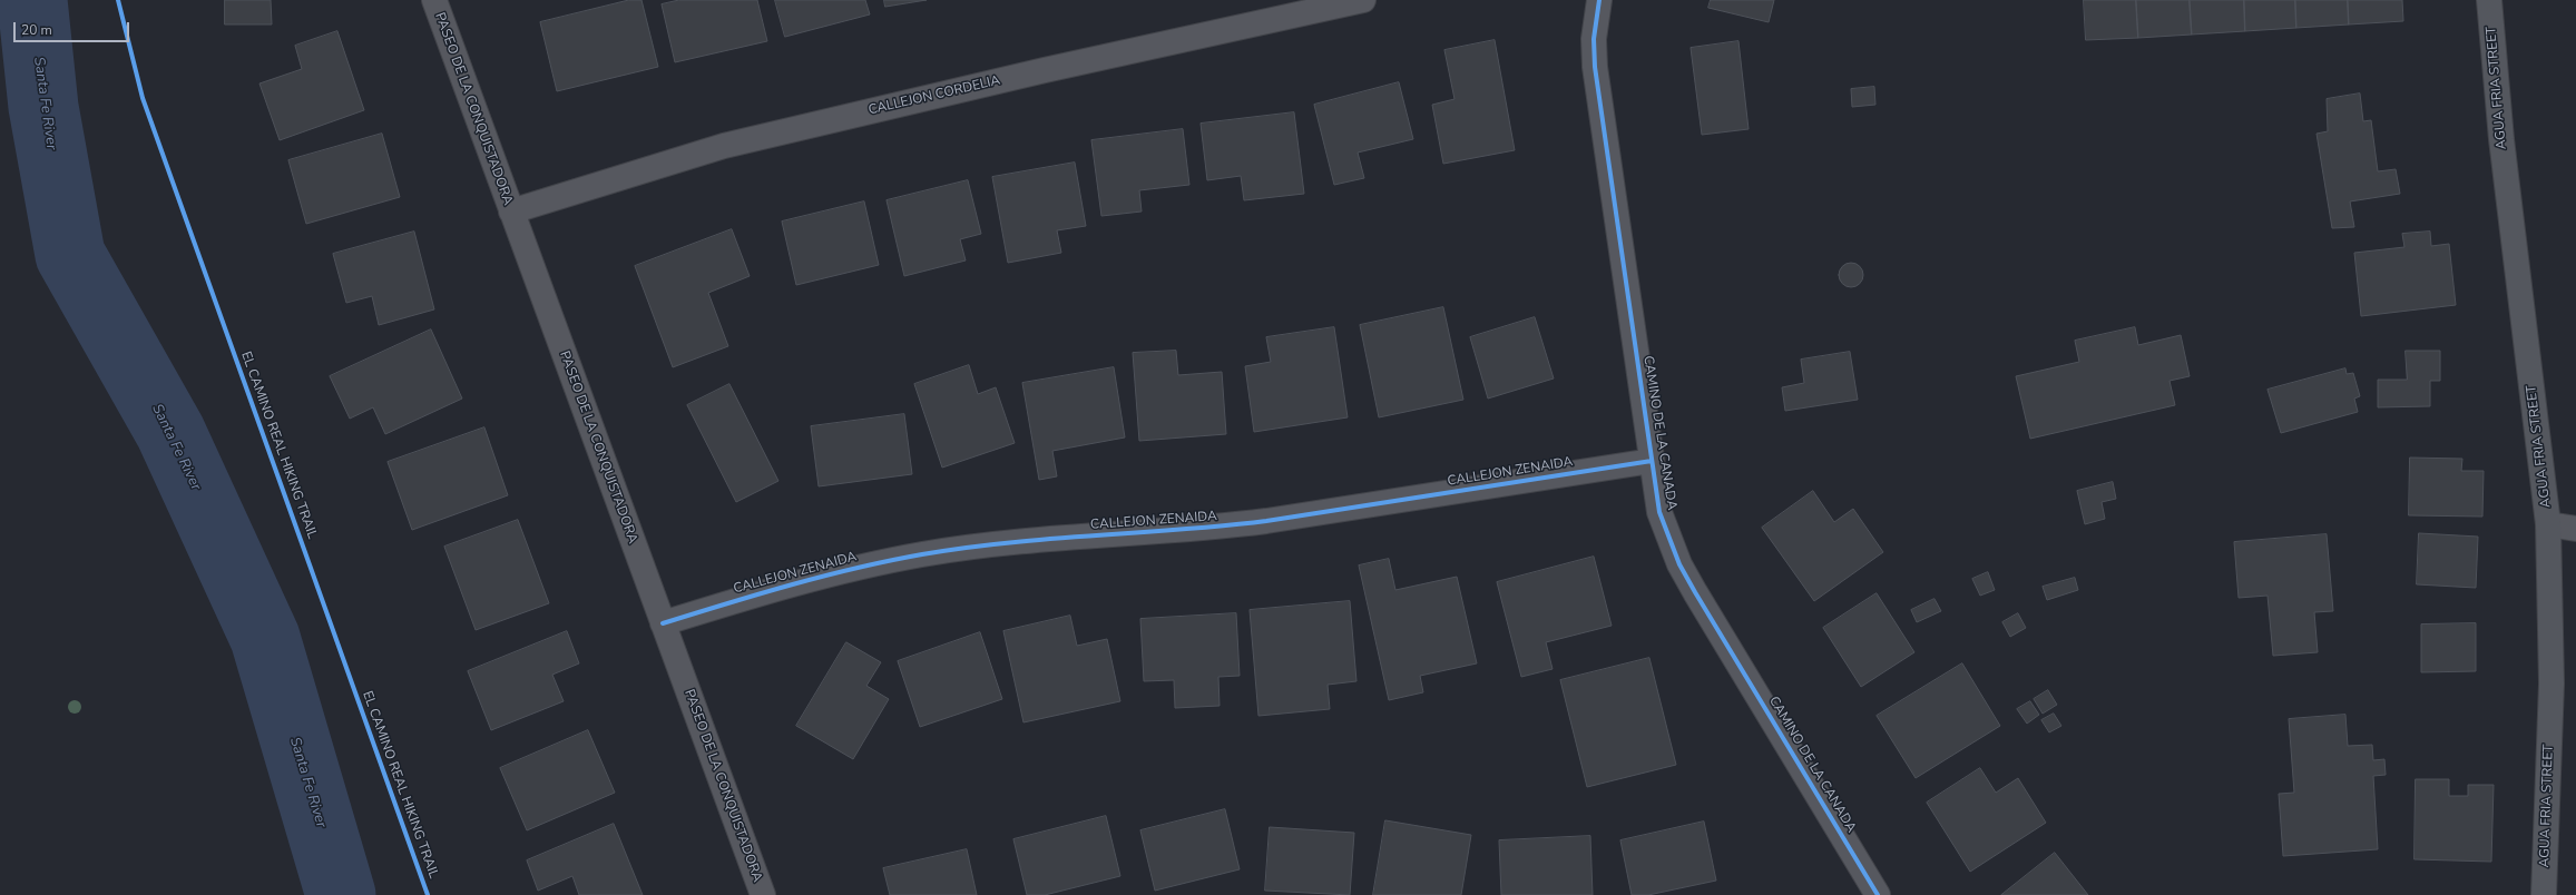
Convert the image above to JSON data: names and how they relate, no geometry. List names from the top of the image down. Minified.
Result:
{"streets":{"street":["AGUA FRIA STREET","CALLEJON CORDELIA","PASEO DE LA CONQUISTADORA","CAMINO DE LA CANADA","CALLEJON ZENAIDA"],"cycle path":["EL CAMINO REAL HIKING TRAIL"]},"crossings":[["CALLEJON CORDELIA","PASEO DE LA CONQUISTADORA"],["PASEO DE LA CONQUISTADORA","CALLEJON ZENAIDA"],["CAMINO DE LA CANADA","CALLEJON ZENAIDA"]],"water":["Santa Fe River"],"scale_bar":"20 m"}
